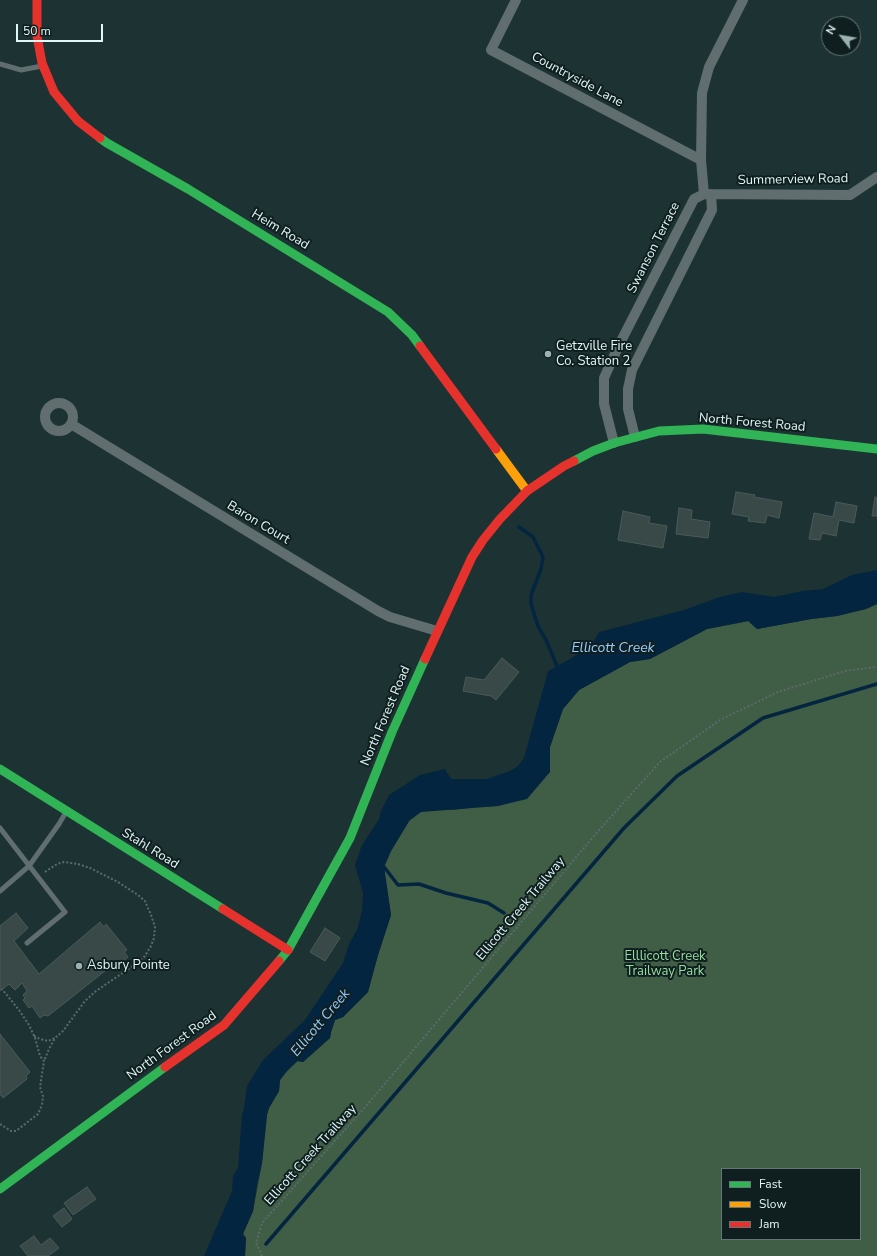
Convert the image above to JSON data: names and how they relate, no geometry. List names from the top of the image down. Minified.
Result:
{"streets":{"street":["Countryside Lane","Summerview Road","Heim Road","Swanson Terrace","North Forest Road","Baron Court","Stahl Road"],"path":["Ellicott Creek Trailway"]},"crossings":[["Summerview Road","Swanson Terrace"],["Heim Road","North Forest Road"],["Swanson Terrace","North Forest Road"],["North Forest Road","Baron Court"],["North Forest Road","Stahl Road"]],"water":["Ellicott Creek"],"parks":["Elllicott Creek Trailway Park"],"places":["Getzville Fire Co. Station 2","Asbury Pointe"],"legend":["Fast","Slow","Jam"],"scale_bar":"50 m","north":"top left"}
